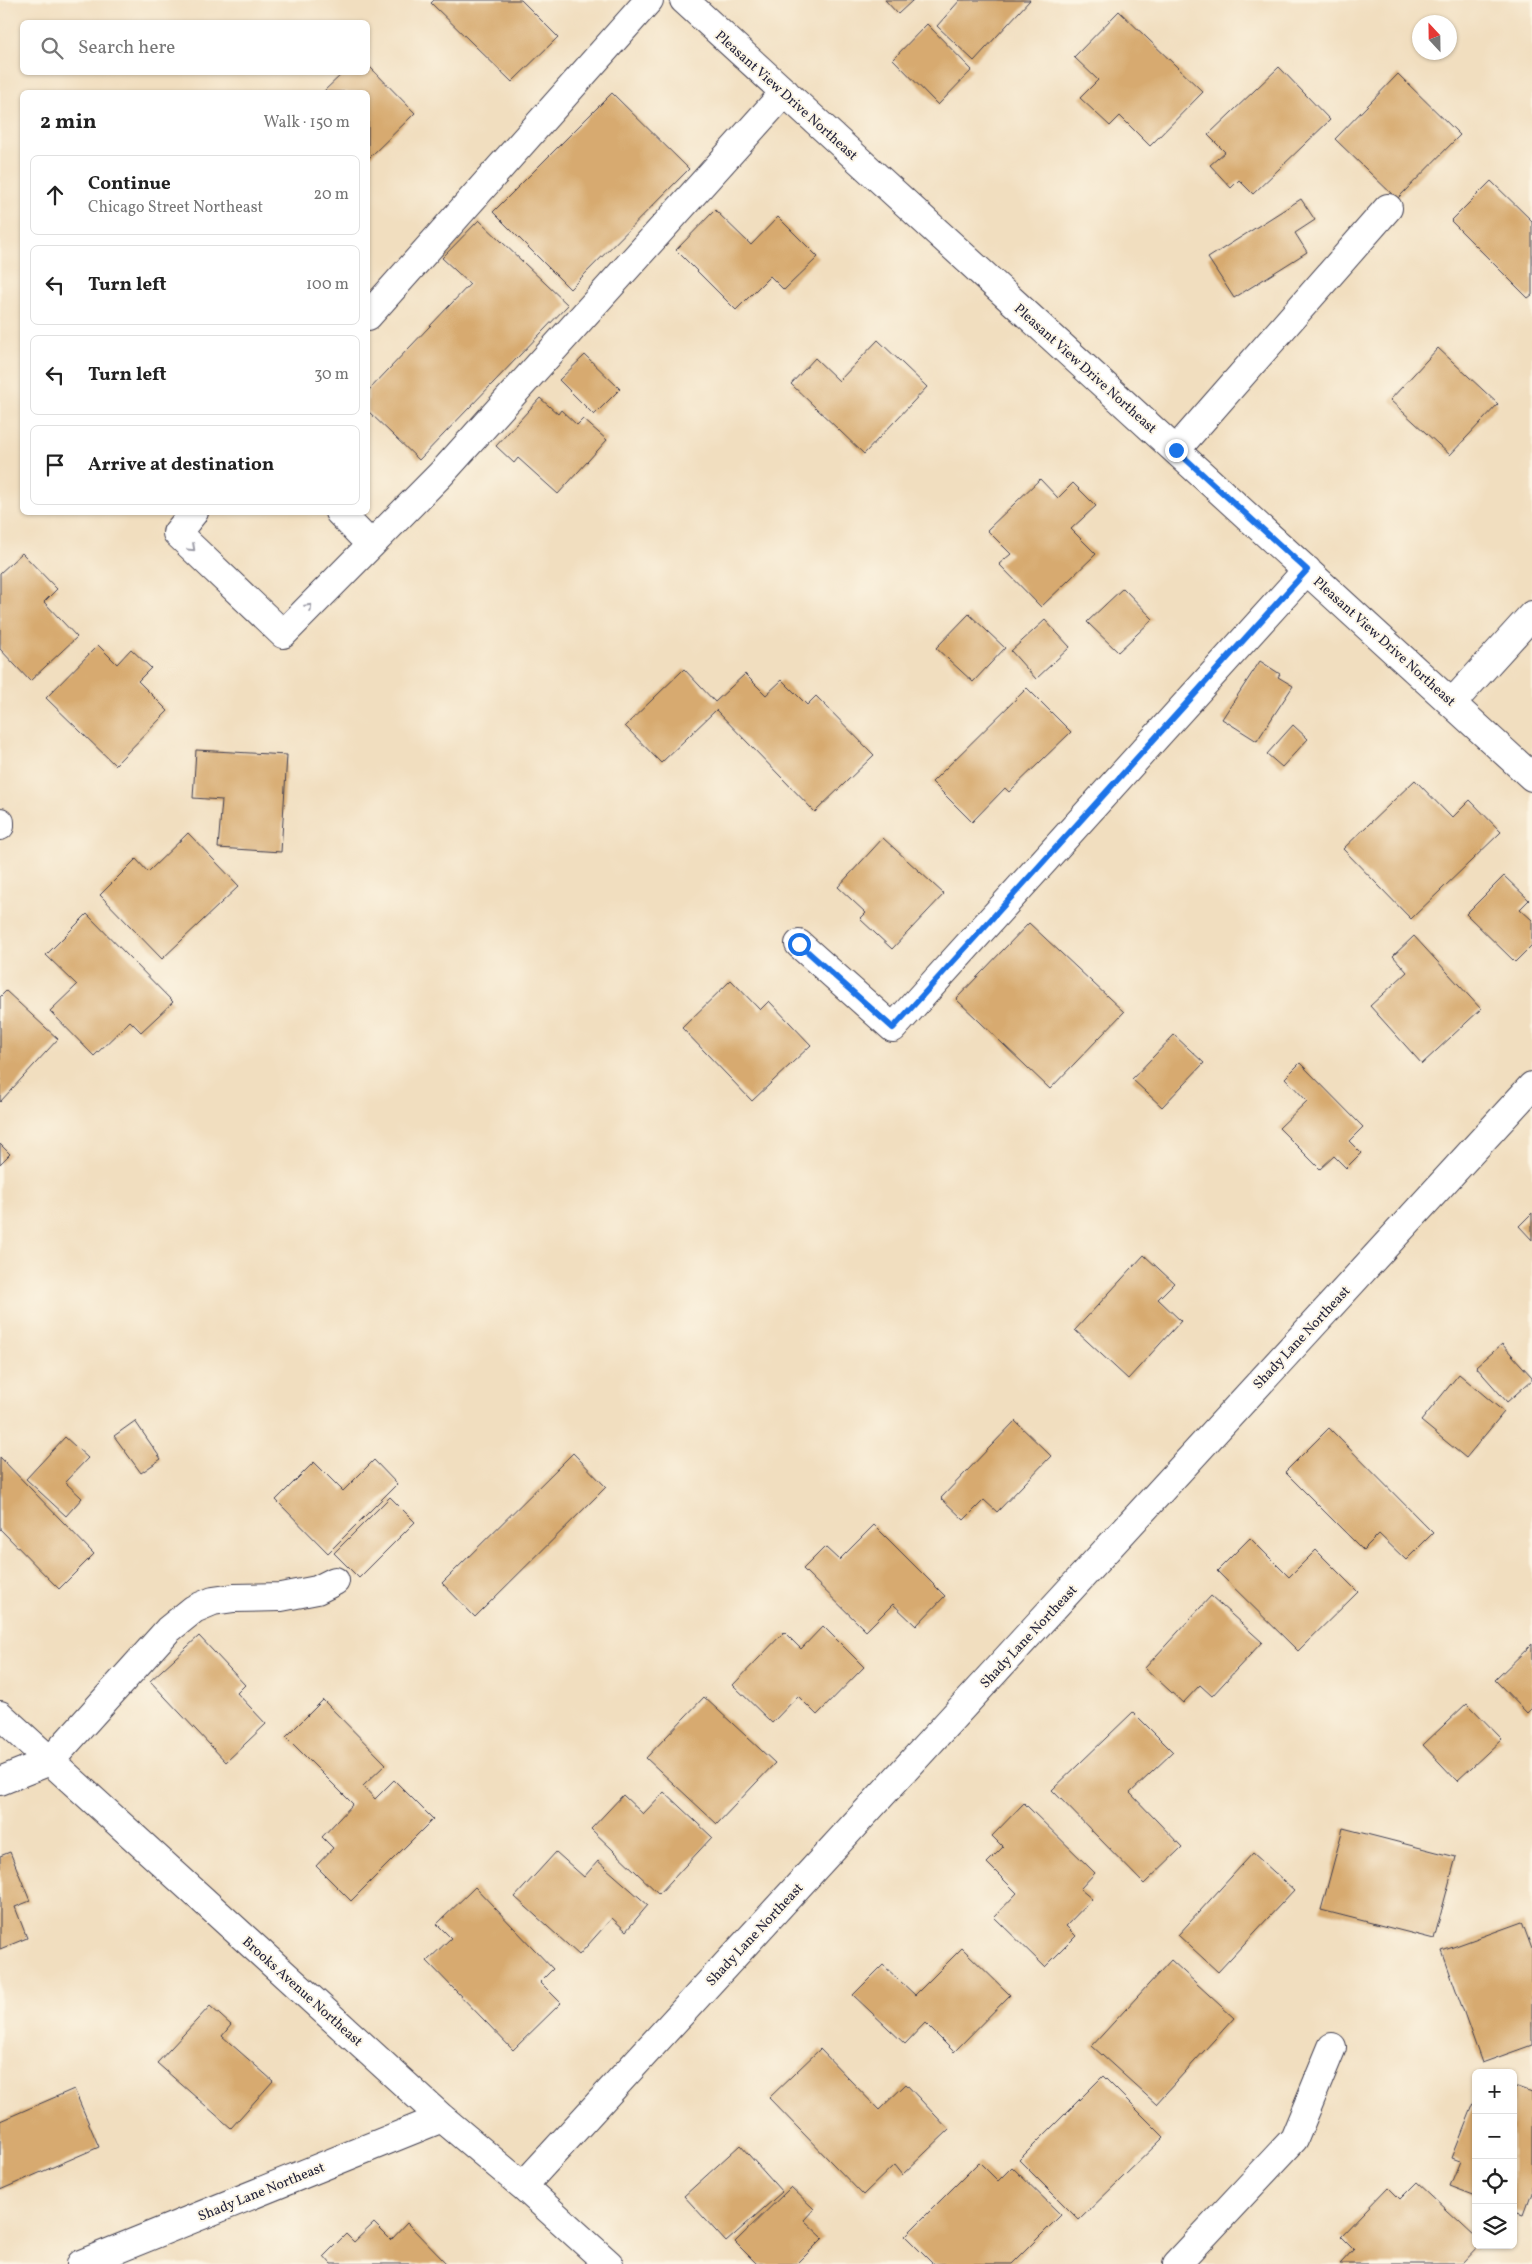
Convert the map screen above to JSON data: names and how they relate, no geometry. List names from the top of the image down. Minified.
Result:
{"streets":{"street":["Pleasant View Drive Northeast","Shady Lane Northeast","Brooks Avenue Northeast"]},"crossings":[["Shady Lane Northeast","Brooks Avenue Northeast"]],"north":"top","page":{"search":"Search here","heading":["2 min","Walk · 150 m"],"list":[["Continue","Chicago Street Northeast","20 m"],["Turn left","100 m"],["Turn left","30 m"],"Arrive at destination"],"map_buttons":["+","−"]}}
